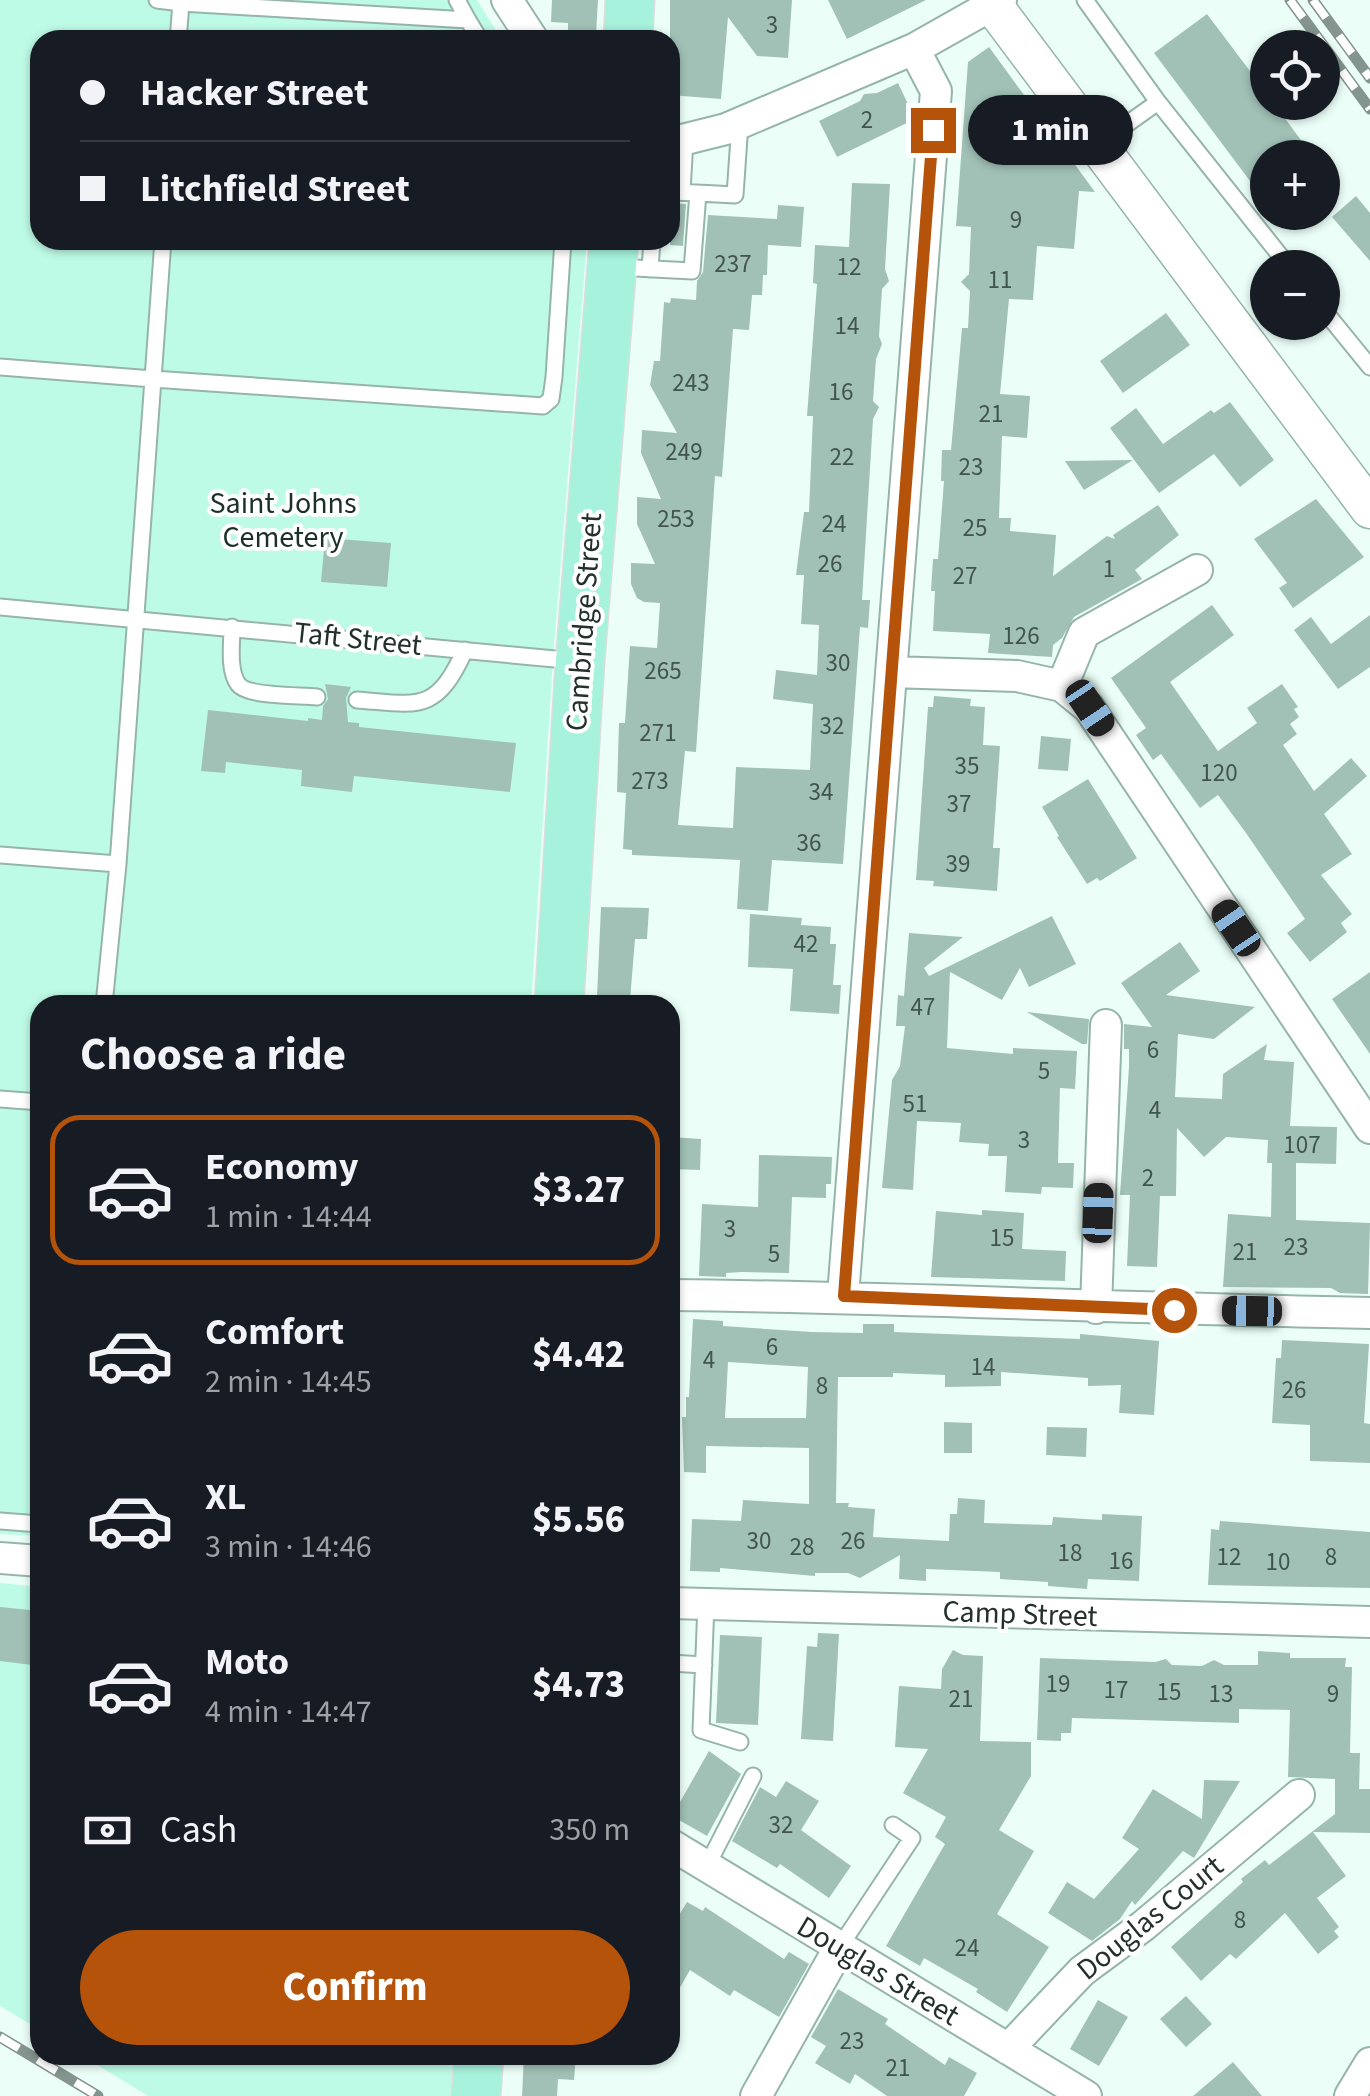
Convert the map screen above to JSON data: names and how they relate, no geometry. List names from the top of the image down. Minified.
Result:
{"streets":{"main road":["Cambridge Street"],"street":["Camp Street","Douglas Court","Douglas Street"],"lane":["Taft Street"]},"crossings":[["Cambridge Street","Taft Street"],["Douglas Court","Douglas Street"]],"parks":["Saint Johns Cemetery"],"house_numbers":["3","2","9","237","12","11","14","243","16","21","249","22","23","253","24","25","26","1","27","126","30","265","32","271","35","120","273","34","37","36","39","42","47","6","5","51","4","3","107","2","3","15","23","21","5","6","4","14","8","26","30","26","28","18","12","8","16","10","19","17","15","13","9","21","32","8","24","23","21"],"page":{"map_buttons":["+","−"],"banner":["Hacker Street","Litchfield Street"],"bubble":"1 min","heading":"Choose a ride","list":[{"name":"Economy","note":"1 min · 14:44","value":"$3.27"},{"name":"Comfort","note":"2 min · 14:45","value":"$4.42"},{"name":"XL","note":"3 min · 14:46","value":"$5.56"},{"name":"Moto","note":"4 min · 14:47","value":"$4.73"}],"pay":["Cash","350 m"],"buttons":"Confirm"}}
